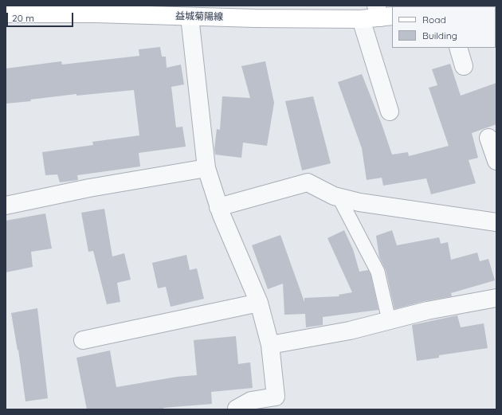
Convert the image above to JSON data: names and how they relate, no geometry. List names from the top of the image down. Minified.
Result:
{"streets":{"main road":["益城菊陽線"]},"legend":["Road","Building"],"scale_bar":"20 m"}
